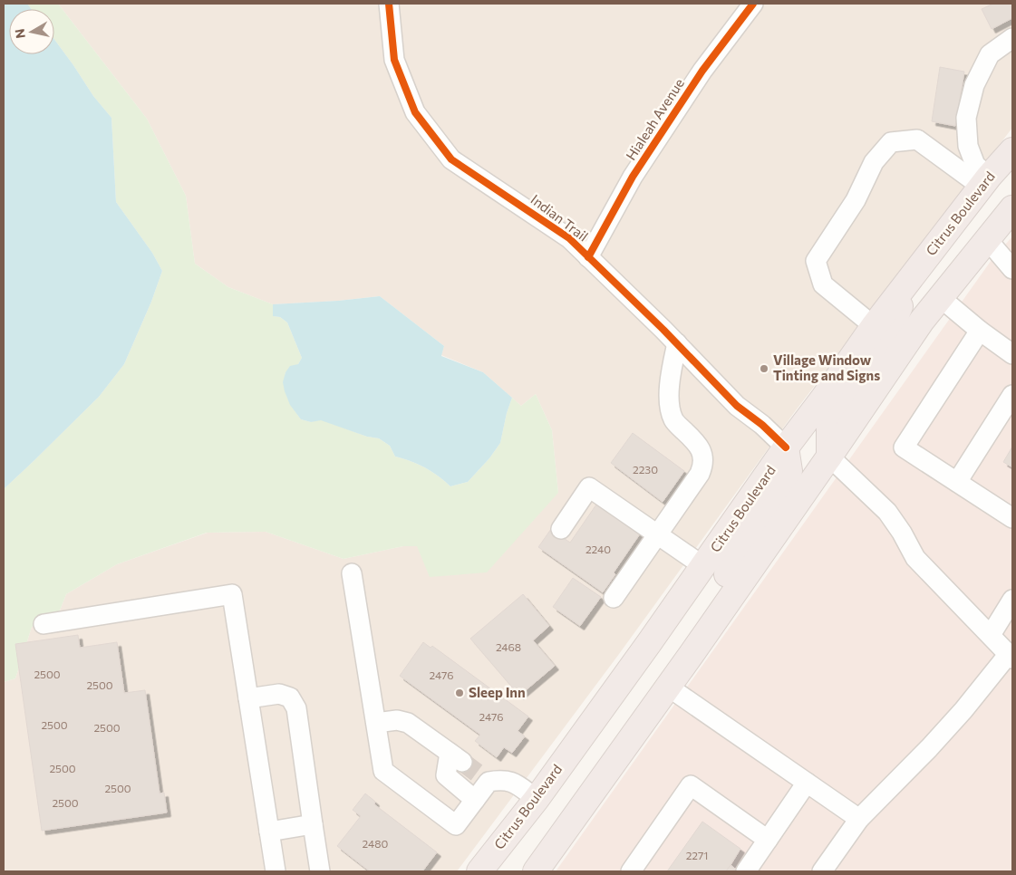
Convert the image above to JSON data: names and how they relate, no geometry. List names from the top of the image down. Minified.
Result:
{"streets":{"highway":["Citrus Boulevard"],"street":["Hialeah Avenue","Indian Trail"]},"crossings":[["Hialeah Avenue","Indian Trail"],["Citrus Boulevard","Indian Trail"]],"places":["Village Window Tinting and Signs","Sleep Inn"],"house_numbers":["2230","2240","2468","2500","2476","2500","2476","2500","2500","2500","2500","2500","2480","2271"],"north":"left"}
